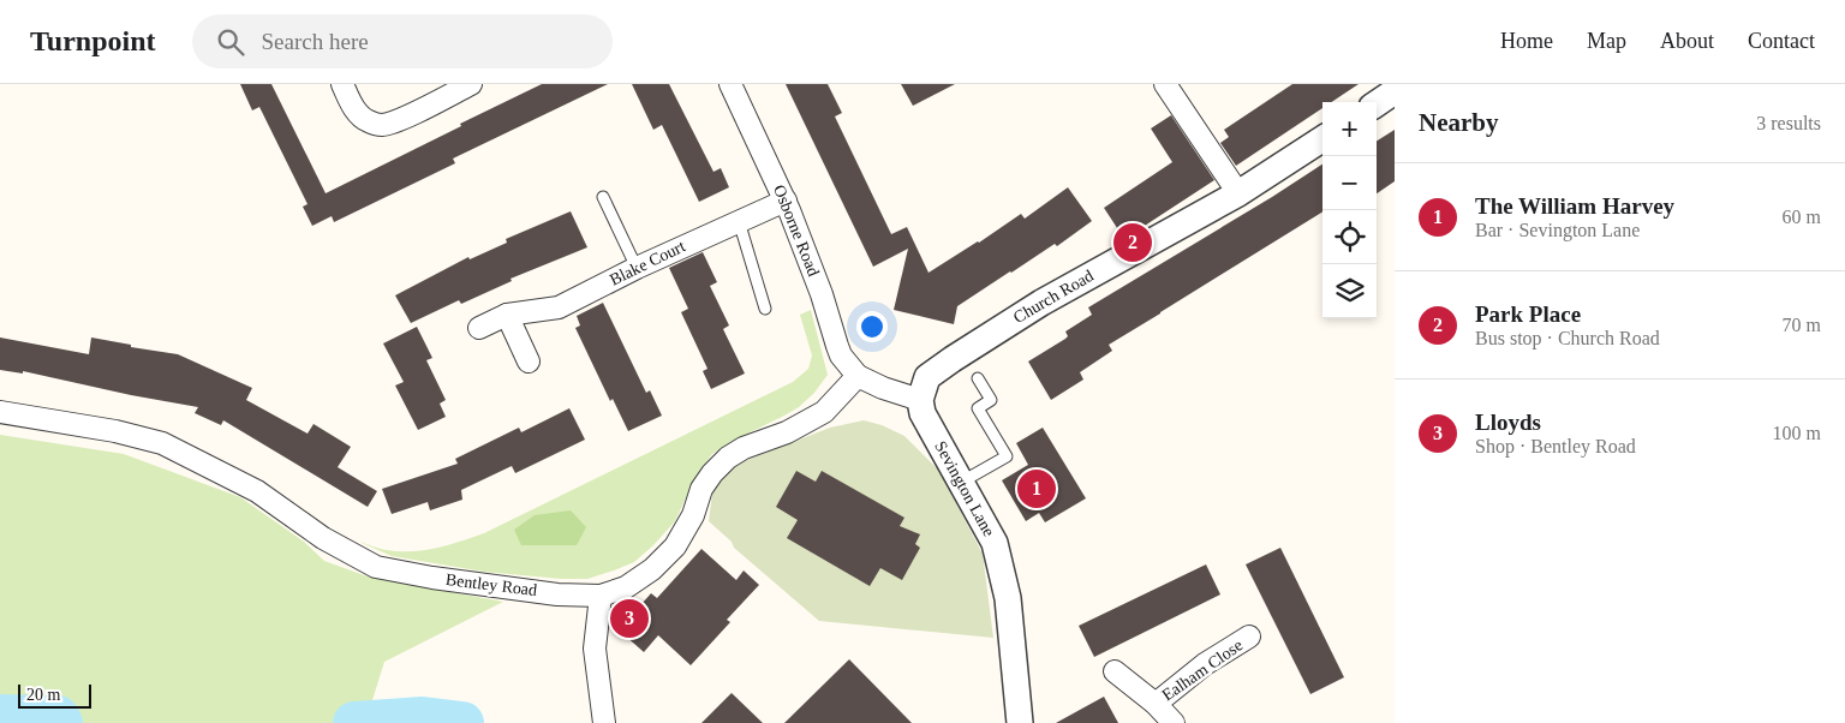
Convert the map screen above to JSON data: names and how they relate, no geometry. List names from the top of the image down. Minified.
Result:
{"streets":{"street":["Osborne Road","Blake Court","Church Road","Sevington Lane","Bentley Road","Ealham Close"]},"crossings":[["Osborne Road","Blake Court"],["Osborne Road","Bentley Road"],["Church Road","Sevington Lane"]],"scale_bar":"20 m","page":{"header":"Turnpoint","search":"Search here","nav":["Home","Map","About","Contact"],"heading":["Nearby","3 results"],"map_buttons":["+","−"],"list":[{"mark":"1","name":"The William Harvey","note":"Bar · Sevington Lane","value":"60 m"},{"mark":"2","name":"Park Place","note":"Bus stop · Church Road","value":"70 m"},{"mark":"3","name":"Lloyds","note":"Shop · Bentley Road","value":"100 m"}],"pins":["2","1","3"],"scale":"20 m"}}
